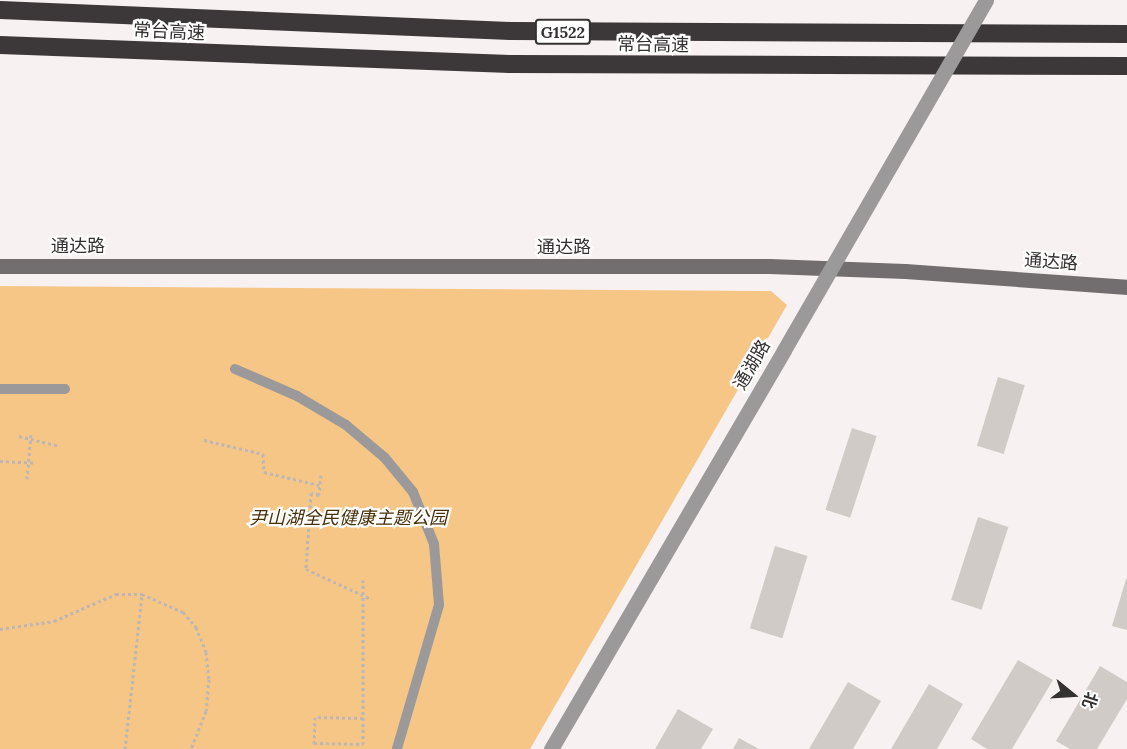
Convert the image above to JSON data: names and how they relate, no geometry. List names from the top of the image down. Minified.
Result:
{"streets":{"highway":["常台高速","G1522"],"main road":["通达路"],"street":["通湖路"]},"parks":["尹山湖全民健康主题公园"],"north":"right"}
